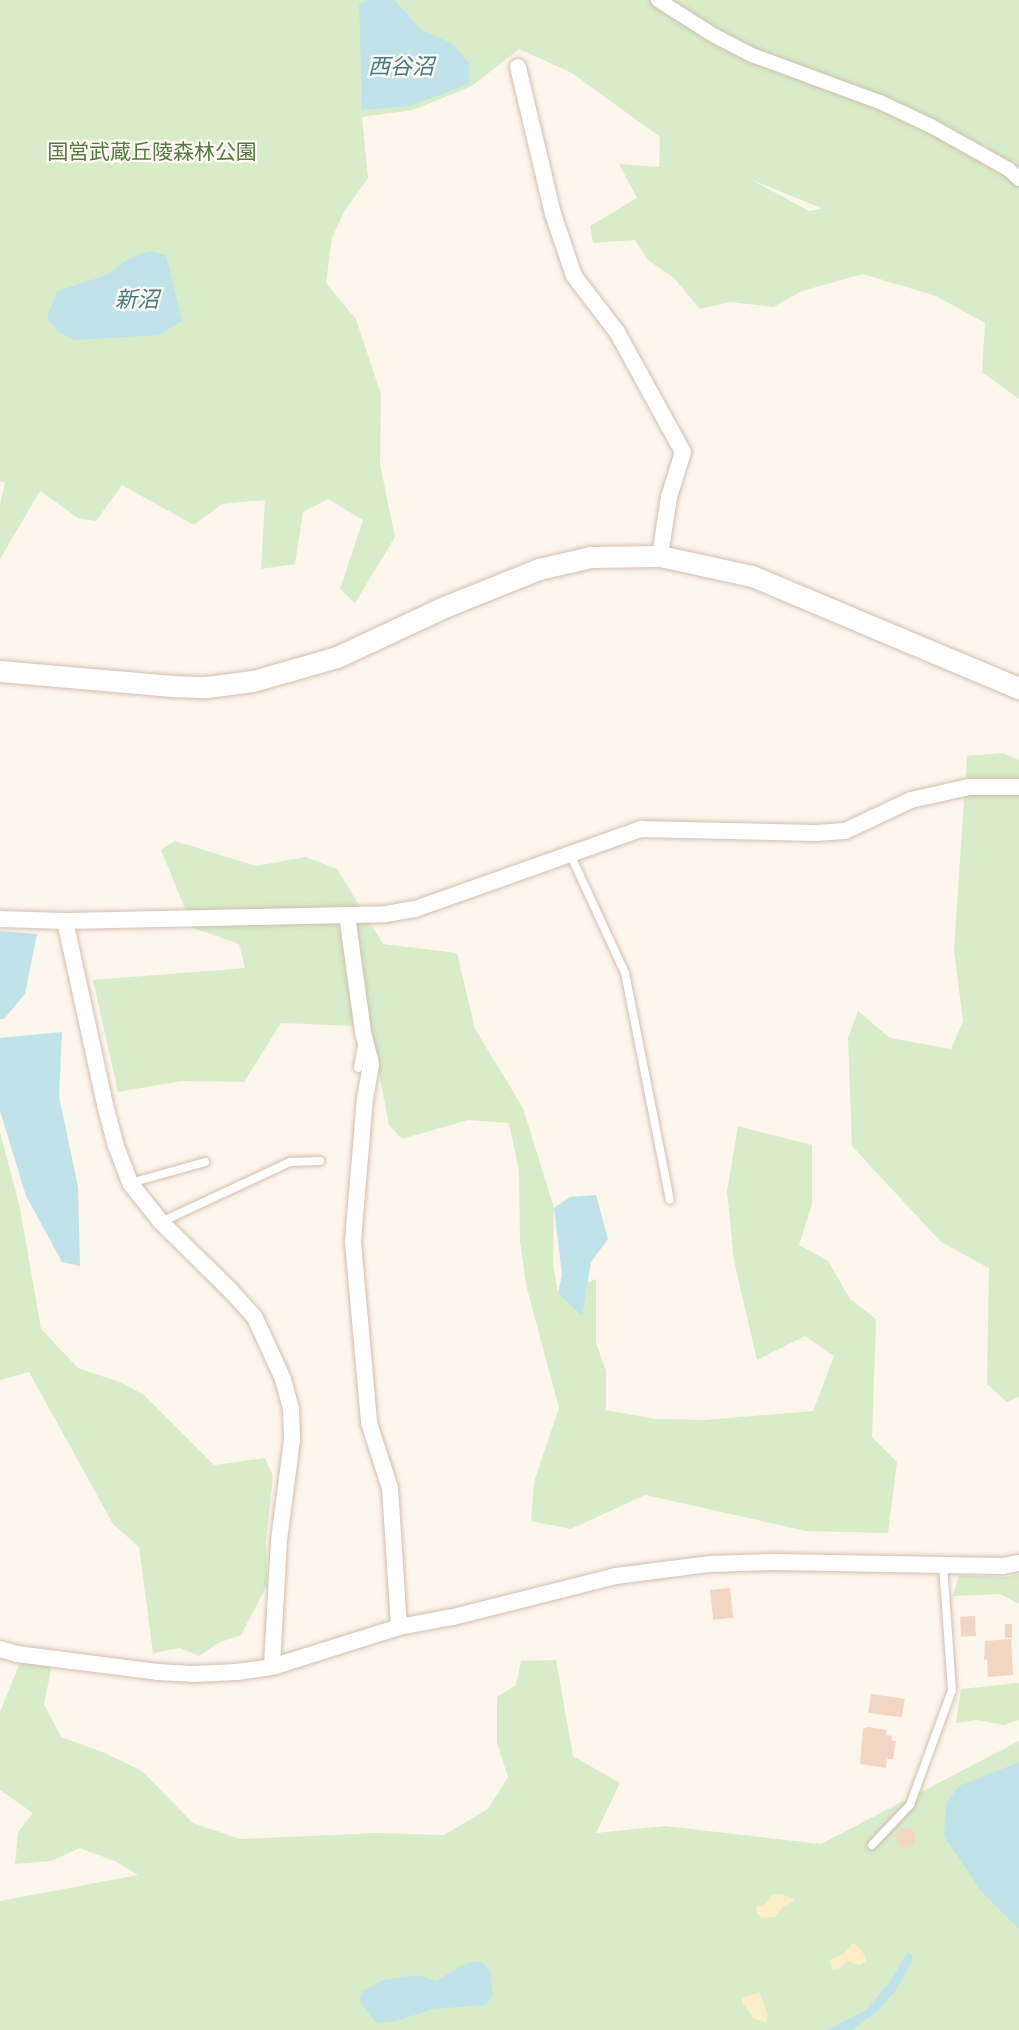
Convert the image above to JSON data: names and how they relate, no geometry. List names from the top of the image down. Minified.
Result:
{"water":["西谷沼","新沼"],"parks":["国営武蔵丘陵森林公園"]}
